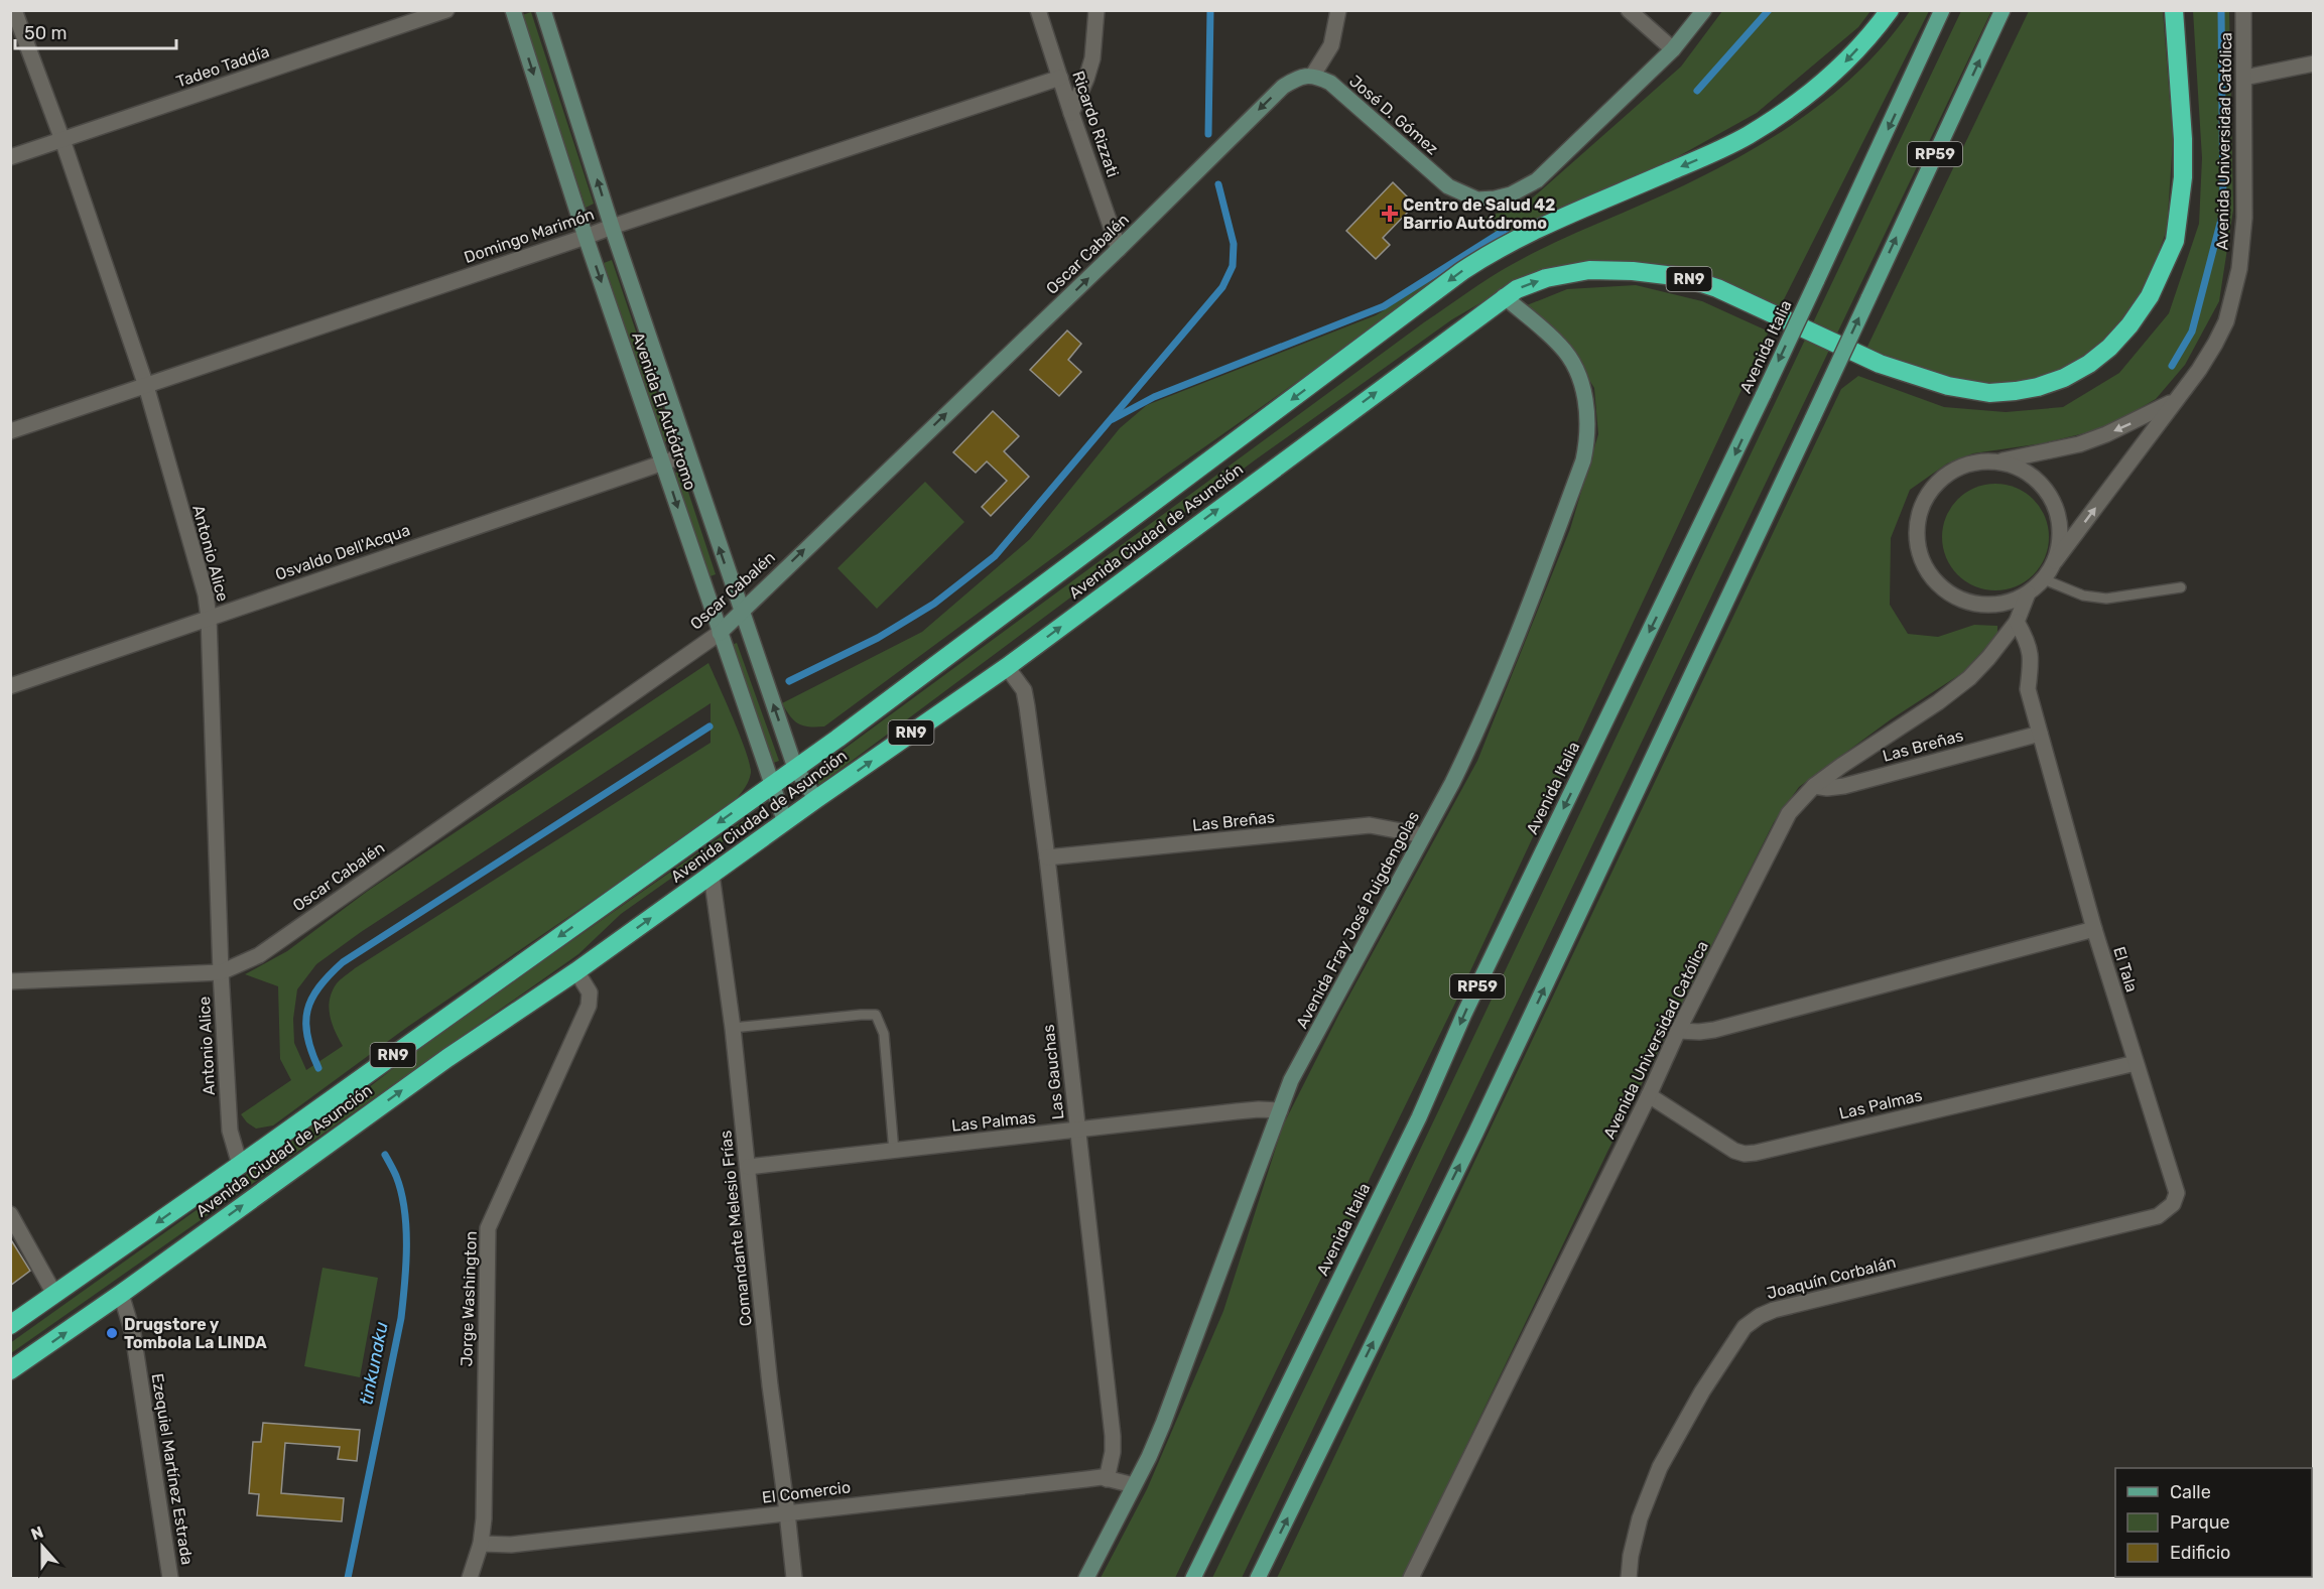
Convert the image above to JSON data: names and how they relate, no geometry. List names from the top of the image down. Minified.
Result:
{"streets":{"highway":["RN9","Avenida Ciudad de Asunción"],"main road":["RP59","Avenida Italia"],"street":["Tadeo Taddía","José D. Gómez","Ricardo Rizzati","Avenida Universidad Católica","Domingo Marimón","Oscar Cabalén","Avenida El Autódromo","Osvaldo Dell'Acqua","Antonio Alice","Las Breñas","Avenida Fray José Puigdengolas","El Tala","Las Gauchas","Las Palmas","Comandante Melesio Frías","Joaquín Corbalán","Jorge Washington","Ezequiel Martínez Estrada","El Comercio"]},"crossings":[["Tadeo Taddía","Antonio Alice"],["José D. Gómez","Oscar Cabalén"],["Ricardo Rizzati","Domingo Marimón"],["Ricardo Rizzati","Oscar Cabalén"],["Avenida Universidad Católica","Las Breñas"],["Avenida Universidad Católica","El Tala"],["Avenida Universidad Católica","Las Palmas"],["Domingo Marimón","Avenida El Autódromo"],["Domingo Marimón","Antonio Alice"],["Oscar Cabalén","Avenida El Autódromo"],["Oscar Cabalén","Antonio Alice"],["Avenida El Autódromo","Avenida Ciudad de Asunción"],["Avenida El Autódromo","Osvaldo Dell'Acqua"],["Avenida Ciudad de Asunción","Antonio Alice"],["Avenida Ciudad de Asunción","Avenida Fray José Puigdengolas"],["Avenida Ciudad de Asunción","Las Gauchas"],["Avenida Ciudad de Asunción","Comandante Melesio Frías"],["Avenida Ciudad de Asunción","Jorge Washington"],["Avenida Ciudad de Asunción","Ezequiel Martínez Estrada"],["Osvaldo Dell'Acqua","Antonio Alice"],["Las Breñas","Avenida Fray José Puigdengolas"],["Las Breñas","El Tala"],["Las Breñas","Las Gauchas"],["Avenida Fray José Puigdengolas","Las Palmas"],["Avenida Fray José Puigdengolas","El Comercio"],["El Tala","Las Palmas"],["El Tala","Joaquín Corbalán"],["Las Gauchas","Las Palmas"],["Las Gauchas","El Comercio"],["Las Palmas","Comandante Melesio Frías"],["Comandante Melesio Frías","El Comercio"],["Jorge Washington","El Comercio"]],"water":["tinkunaku"],"places":{"health":["Centro de Salud 42 Barrio Autódromo"],"other":["Drugstore y Tombola La LINDA"]},"legend":["Calle","Parque","Edificio"],"scale_bar":"50 m","north":"top"}
